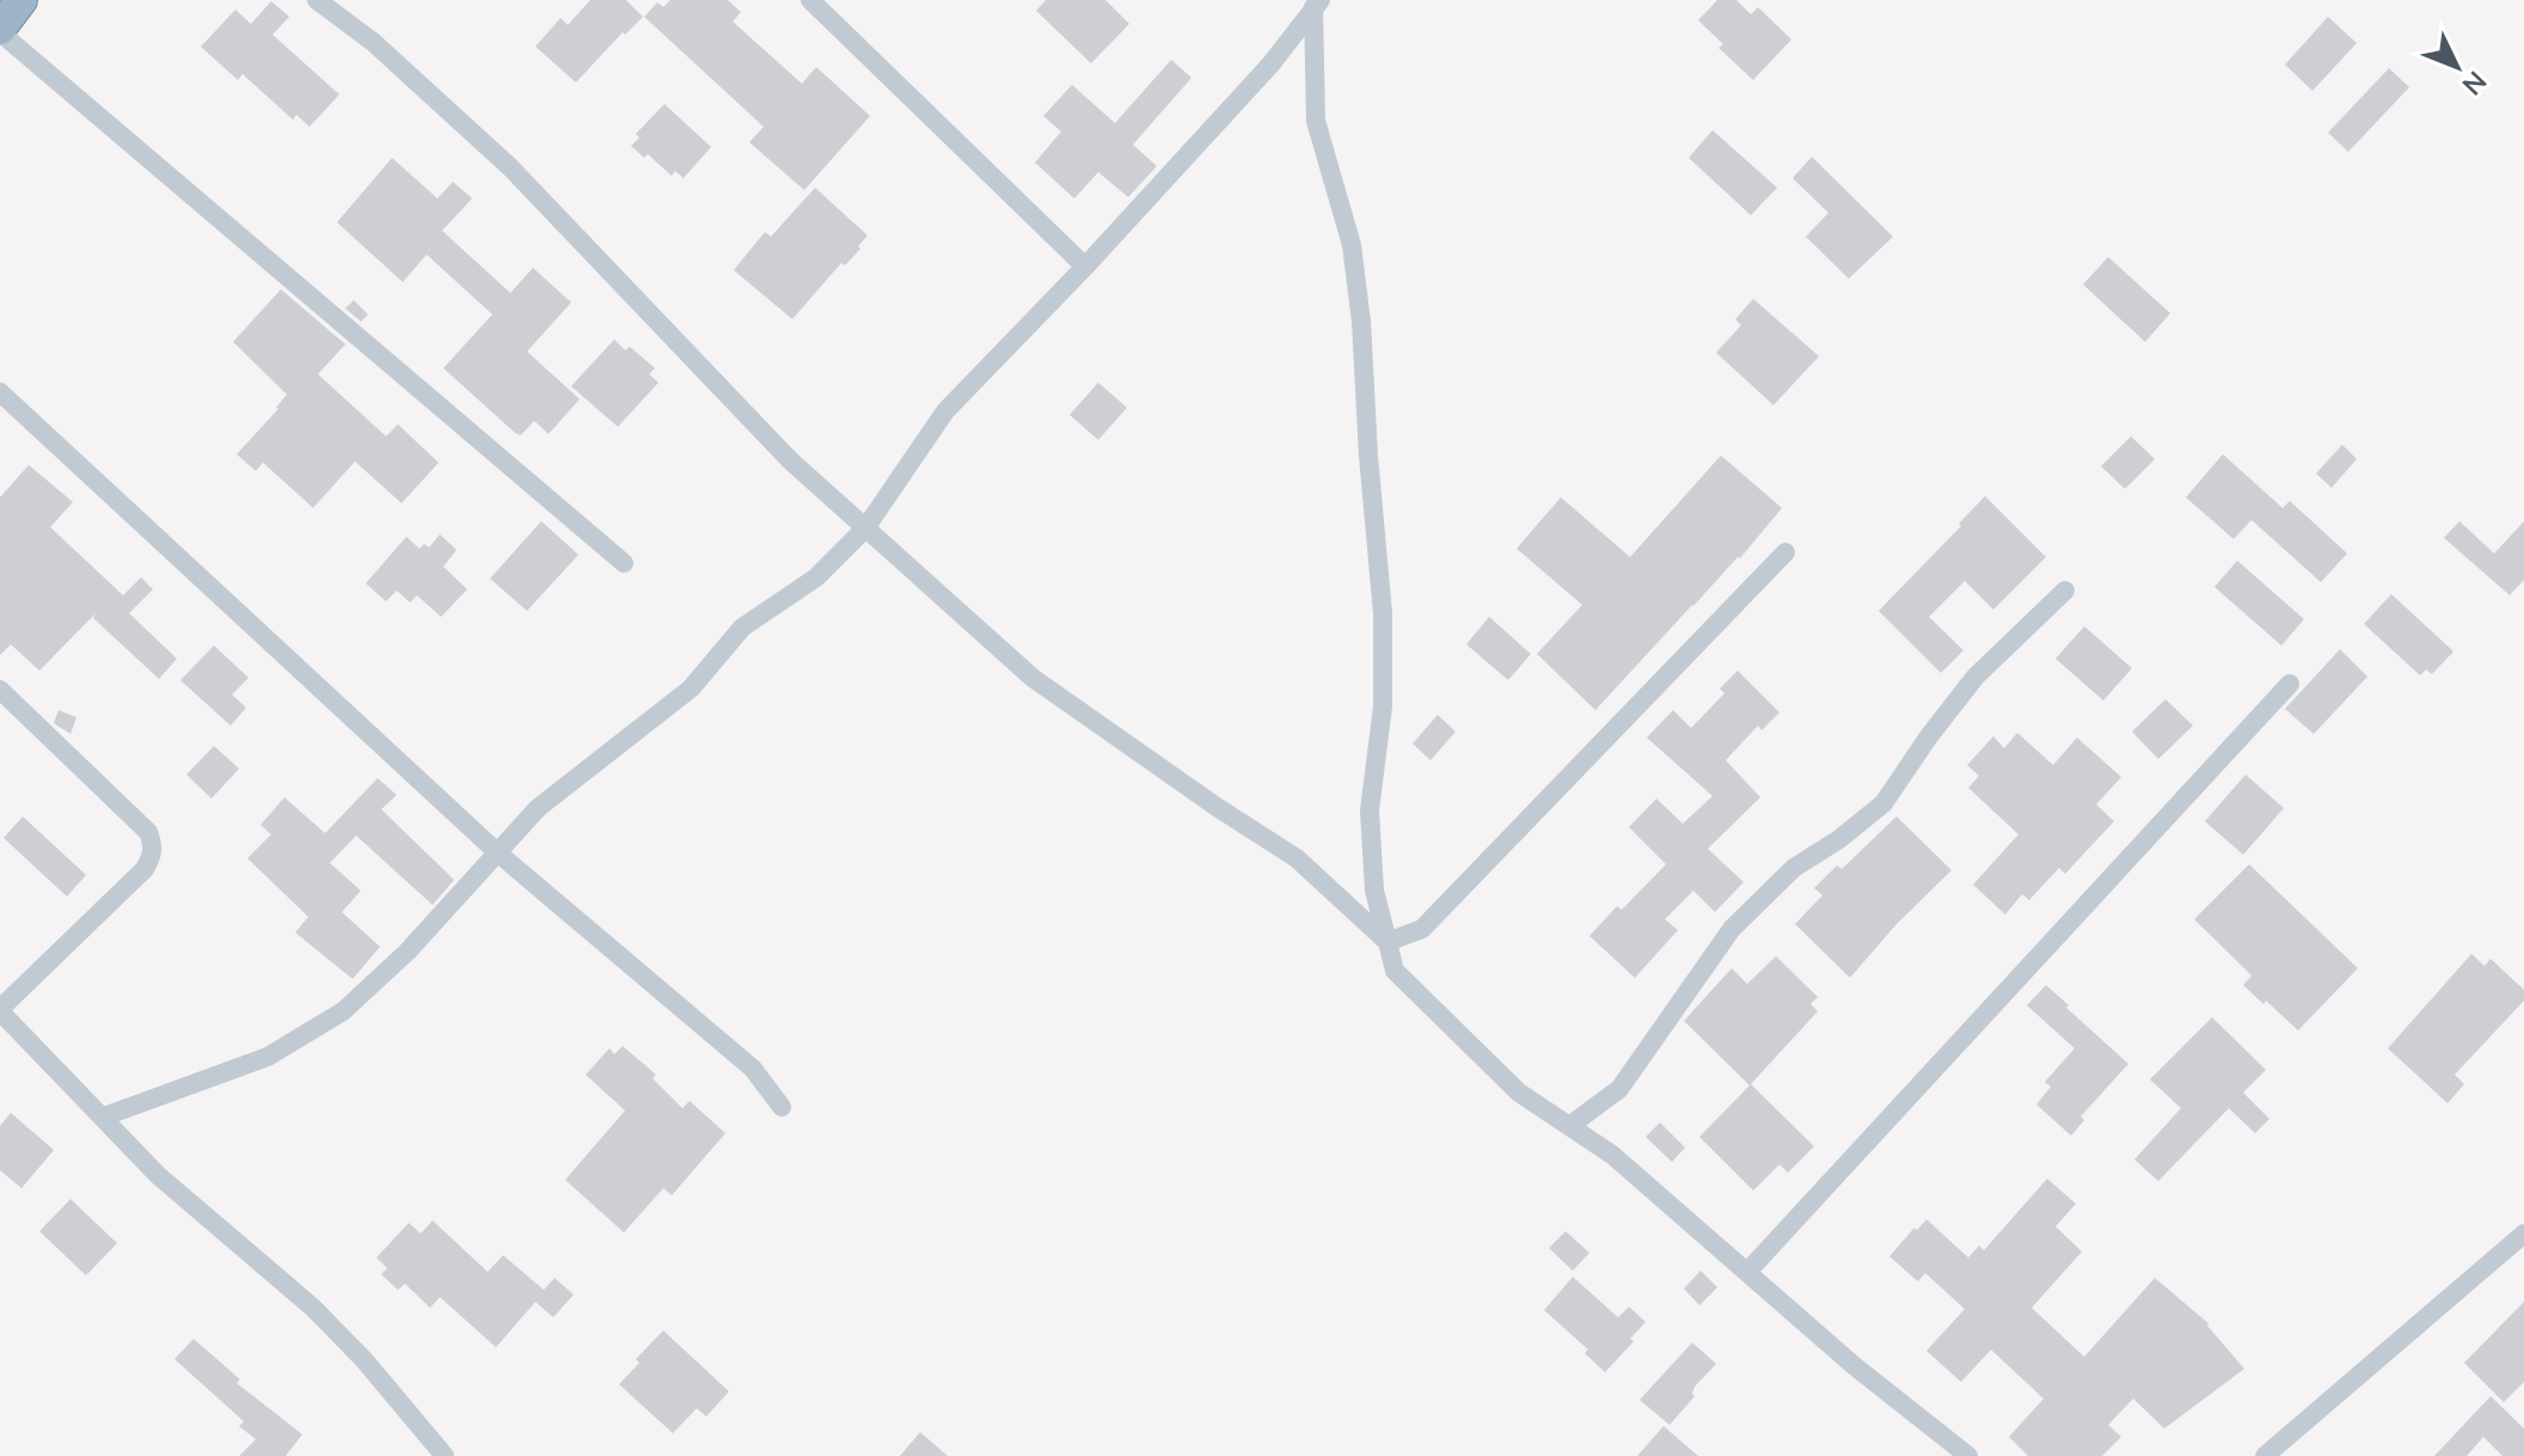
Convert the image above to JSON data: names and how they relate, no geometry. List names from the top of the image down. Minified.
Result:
{"north":"bottom right"}
